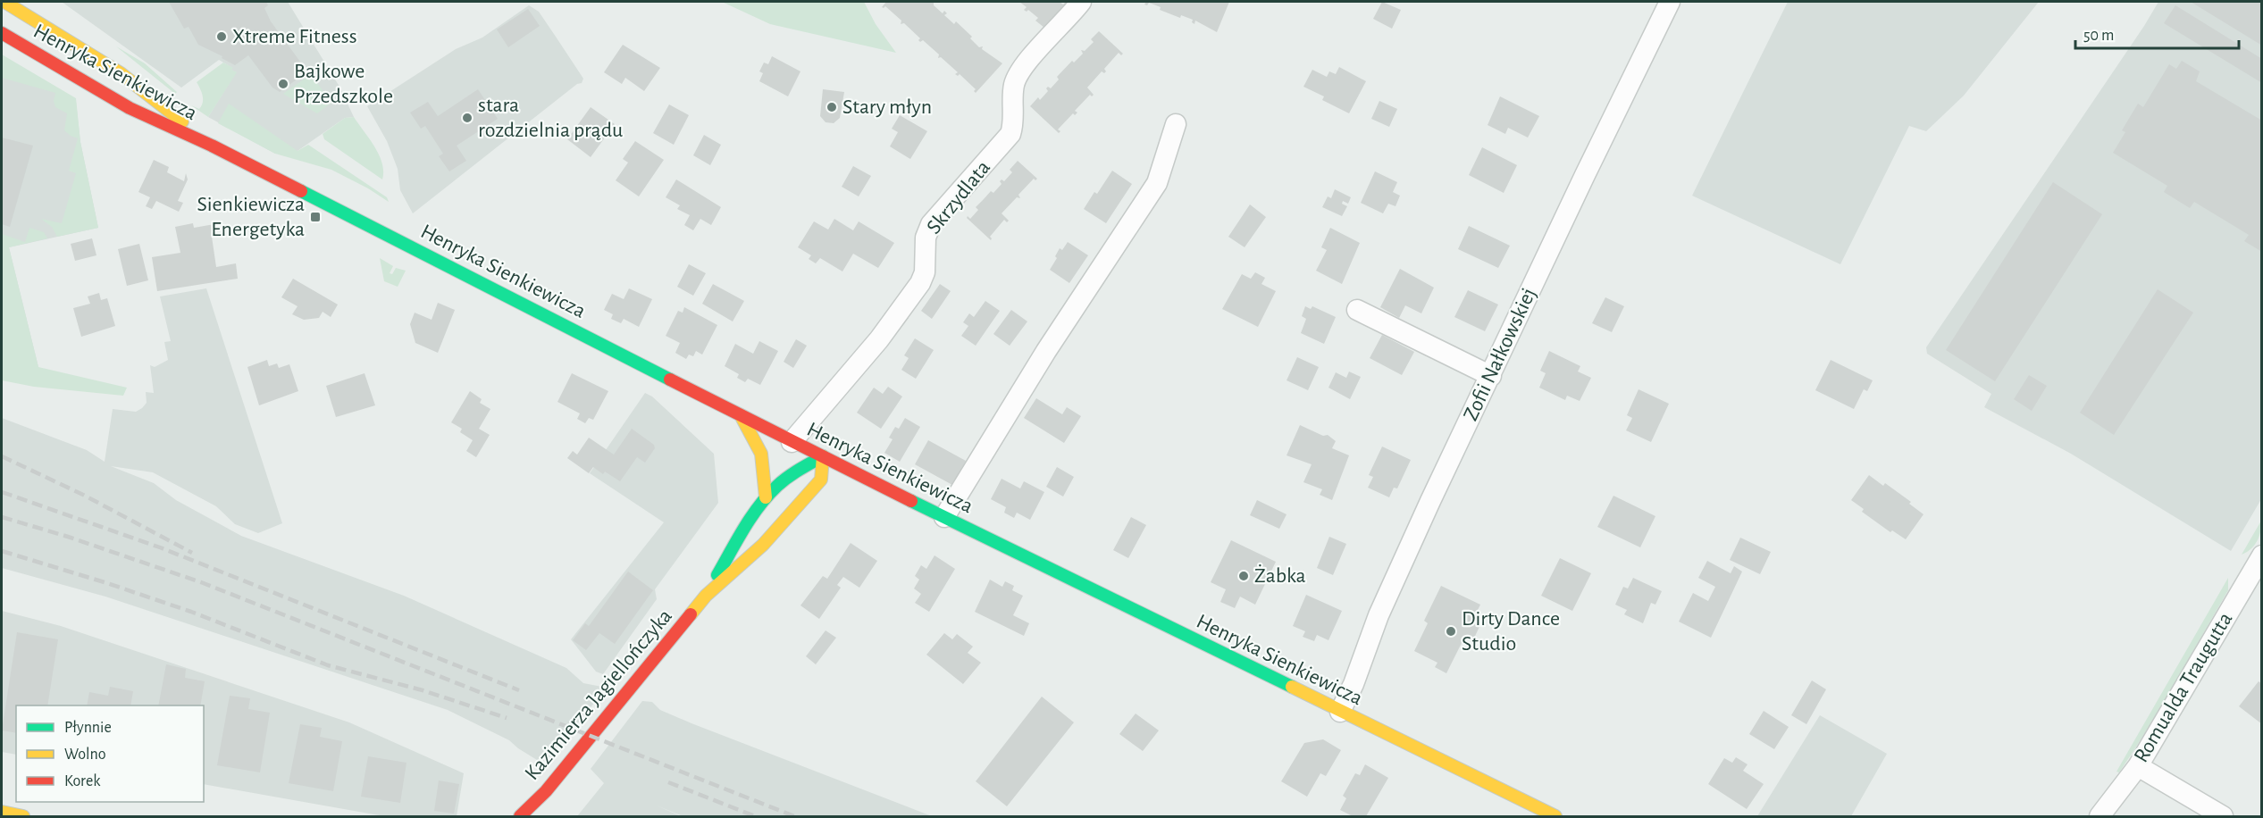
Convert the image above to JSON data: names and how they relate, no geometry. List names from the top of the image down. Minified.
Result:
{"streets":{"street":["Henryka Sienkiewicza","Skrzydlata","Zofii Nałkowskiej","Romualda Traugutta","Kazimierza Jagiellończyka"]},"crossings":[["Henryka Sienkiewicza","Skrzydlata"],["Henryka Sienkiewicza","Zofii Nałkowskiej"],["Henryka Sienkiewicza","Kazimierza Jagiellończyka"]],"places":{"other":["Xtreme Fitness","Bajkowe Przedszkole","Stary młyn","stara rozdzielnia prądu","Żabka","Dirty Dance Studio"],"transit":["Sienkiewicza Energetyka"]},"legend":["Płynnie","Wolno","Korek"],"scale_bar":"50 m"}
